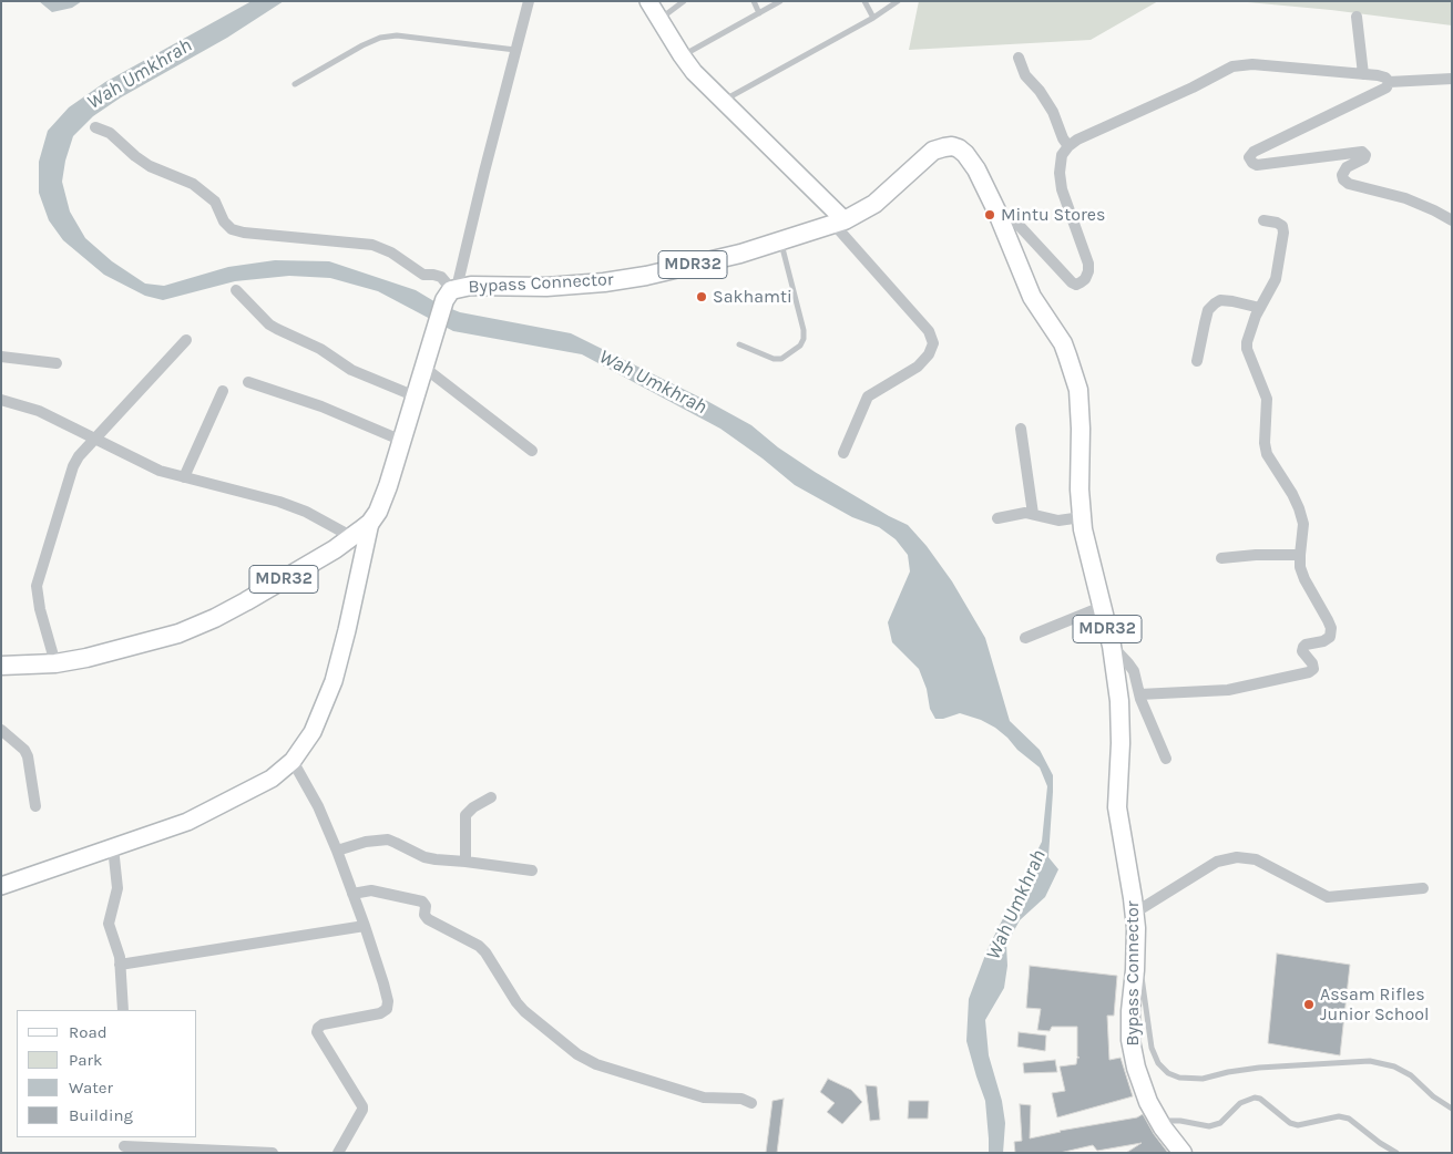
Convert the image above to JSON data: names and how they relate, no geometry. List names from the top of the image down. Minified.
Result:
{"streets":{"main road":["MDR32","Bypass Connector"]},"water":["Wah Umkhrah"],"places":["Mintu Stores","Sakhamti","Assam Rifles Junior School"],"legend":["Road","Park","Water","Building"]}
